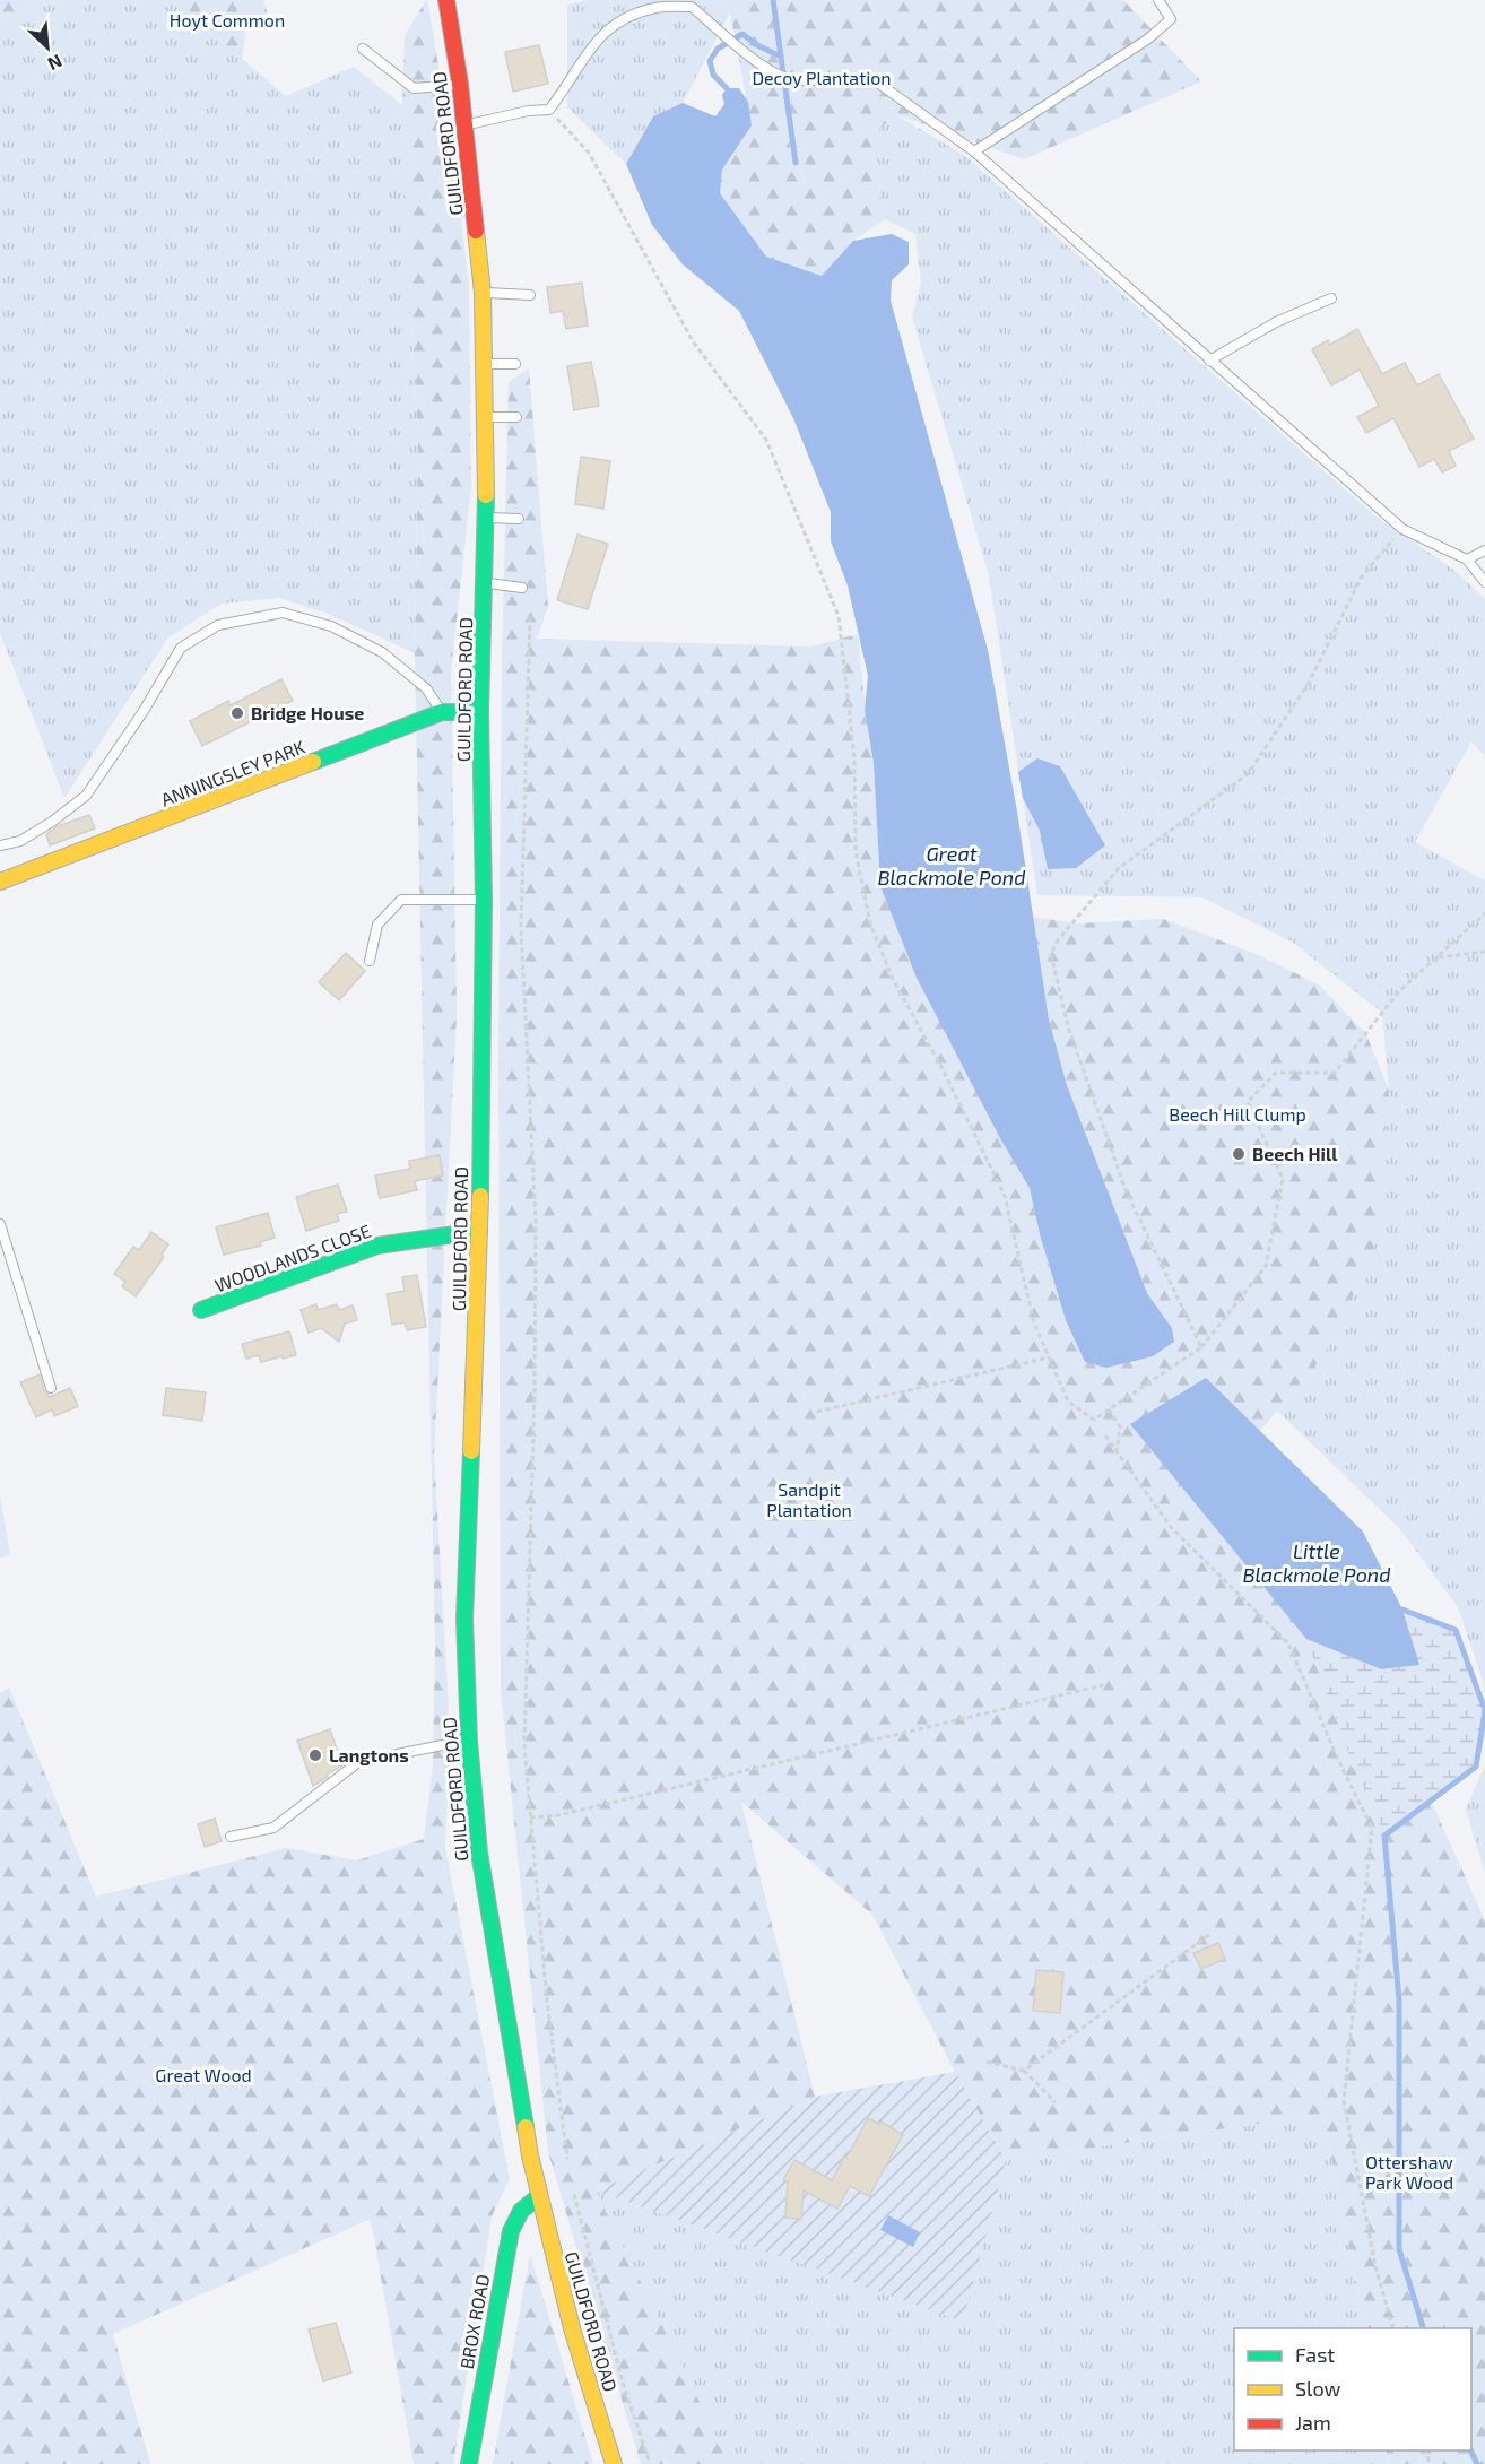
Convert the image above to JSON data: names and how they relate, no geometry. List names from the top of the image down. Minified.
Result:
{"streets":{"main road":["GUILDFORD ROAD","ANNINGSLEY PARK","WOODLANDS CLOSE","BROX ROAD"]},"crossings":[["GUILDFORD ROAD","ANNINGSLEY PARK"],["GUILDFORD ROAD","WOODLANDS CLOSE"],["GUILDFORD ROAD","BROX ROAD"]],"water":["Great Blackmole Pond","Little Blackmole Pond"],"parks":["Hoyt Common","Decoy Plantation","Beech Hill Clump","Sandpit Plantation","Great Wood","Ottershaw Park Wood"],"places":["Bridge House","Beech Hill","Langtons"],"legend":["Fast","Slow","Jam"],"north":"bottom right"}
